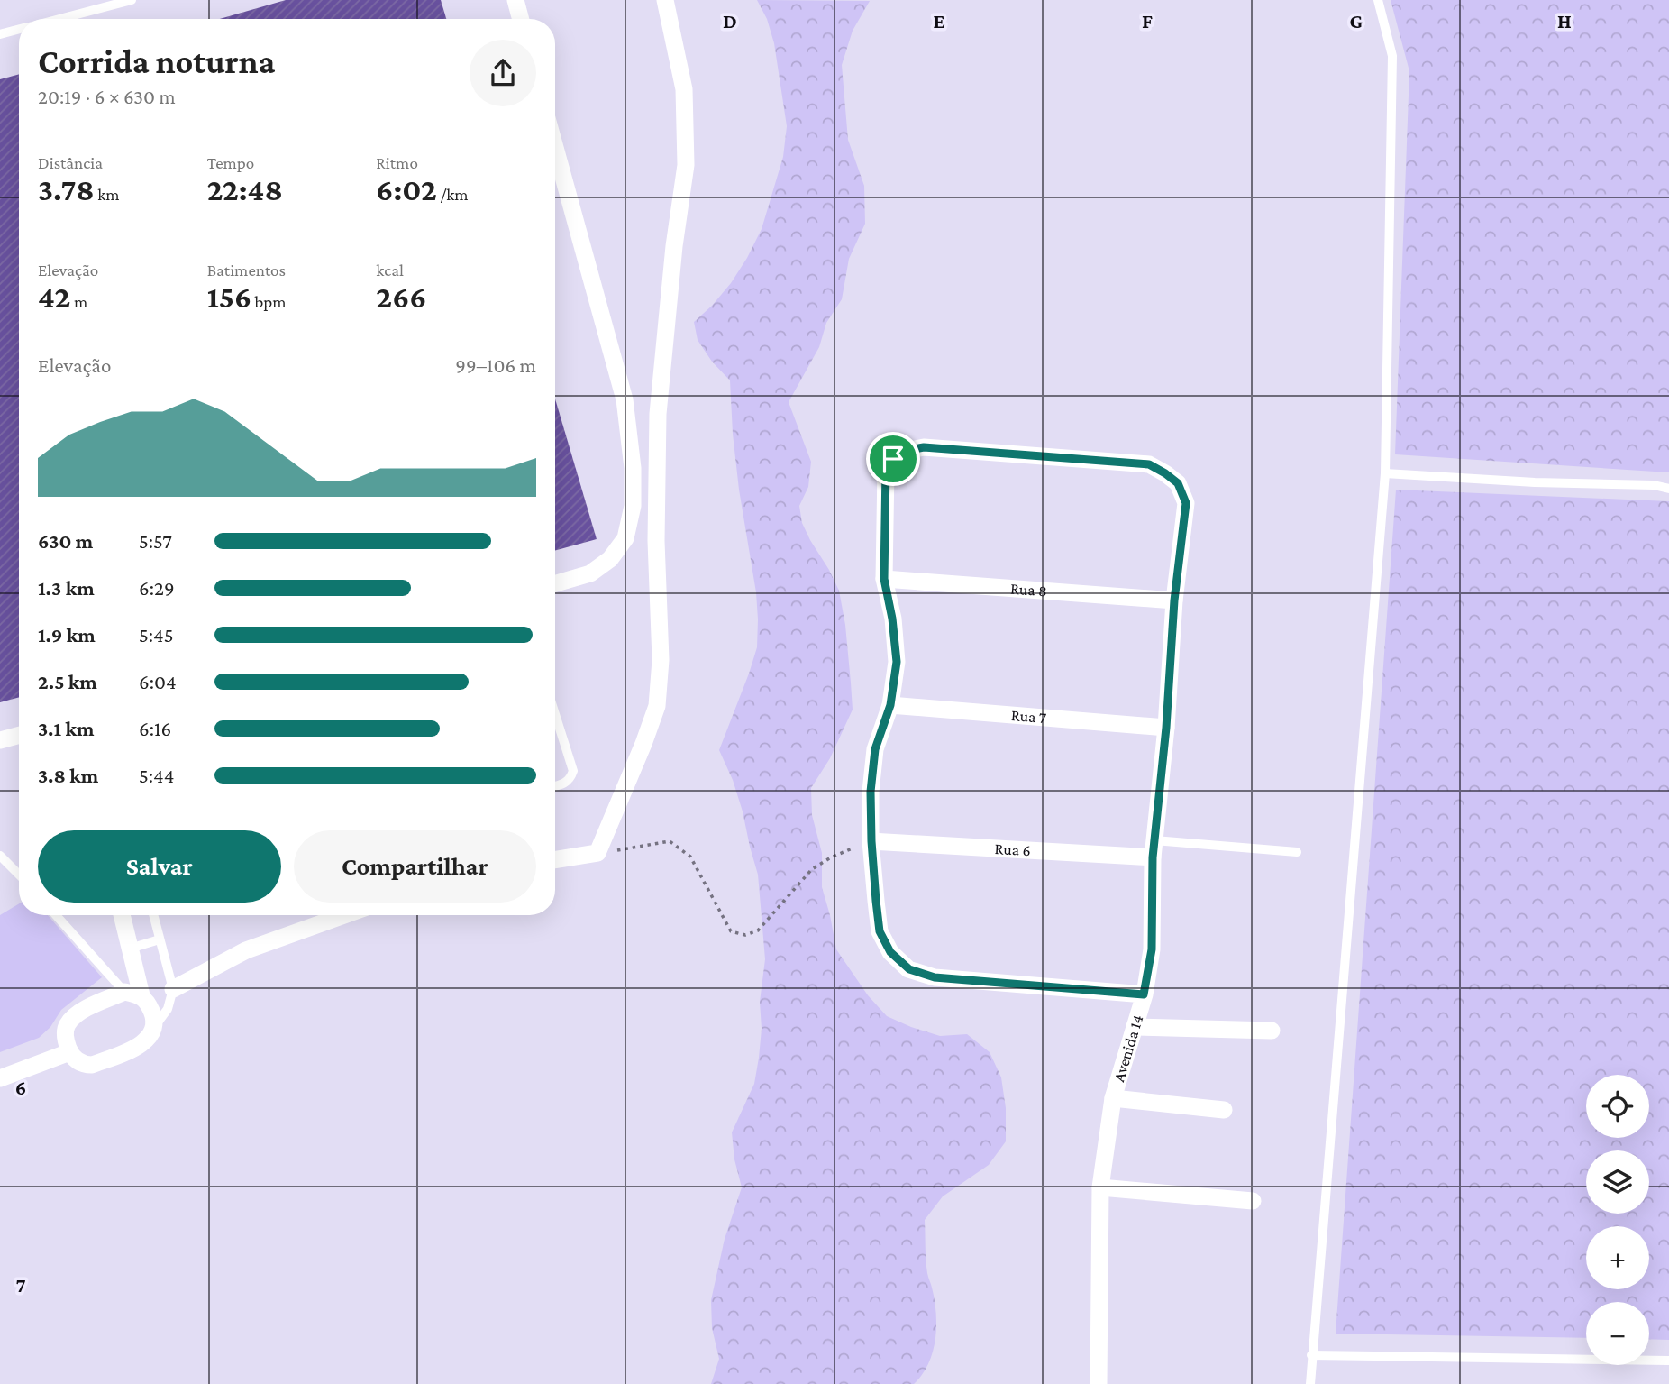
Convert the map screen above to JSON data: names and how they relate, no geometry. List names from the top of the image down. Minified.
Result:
{"streets":{"street":["Rua 8","Rua 7","Rua 6","Avenida 14"]},"crossings":[["Rua 8","Avenida 14"],["Rua 7","Avenida 14"],["Rua 6","Avenida 14"]],"page":{"heading":["Corrida noturna","20:19 · 6 × 630 m"],"stats":[["Distância","3.78 km"],["Tempo","22:48"],["Ritmo","6:02 /km"],["Elevação","42 m"],["Batimentos","156 bpm"],["kcal","266"]],"chart":["Elevação","99–106 m"],"list":[{"name":"630 m","note":"5:57"},{"name":"1.3 km","note":"6:29"},{"name":"1.9 km","note":"5:45"},{"name":"2.5 km","note":"6:04"},{"name":"3.1 km","note":"6:16"},{"name":"3.8 km","note":"5:44"}],"buttons":["Salvar","Compartilhar"],"map_buttons":["+","−"]},"grid":{"columns":["D","E","F","G","H"],"rows":["6","7"]}}
